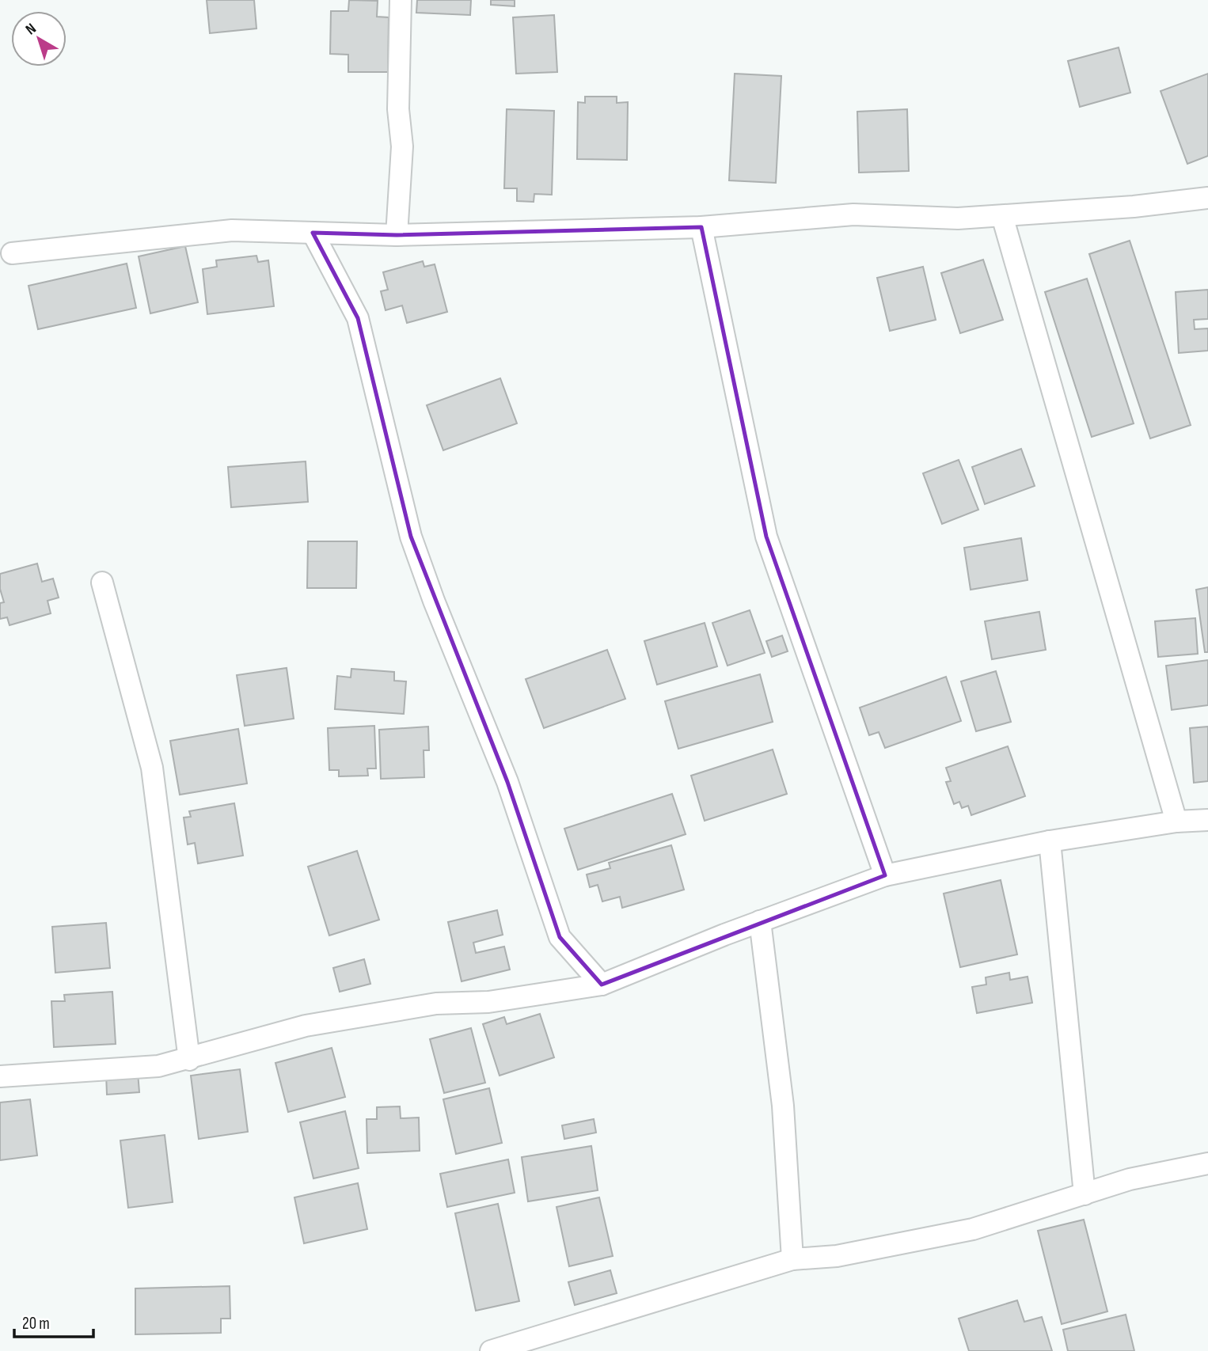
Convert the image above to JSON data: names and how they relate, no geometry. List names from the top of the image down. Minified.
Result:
{"scale_bar":"20 m","north":"top left"}
